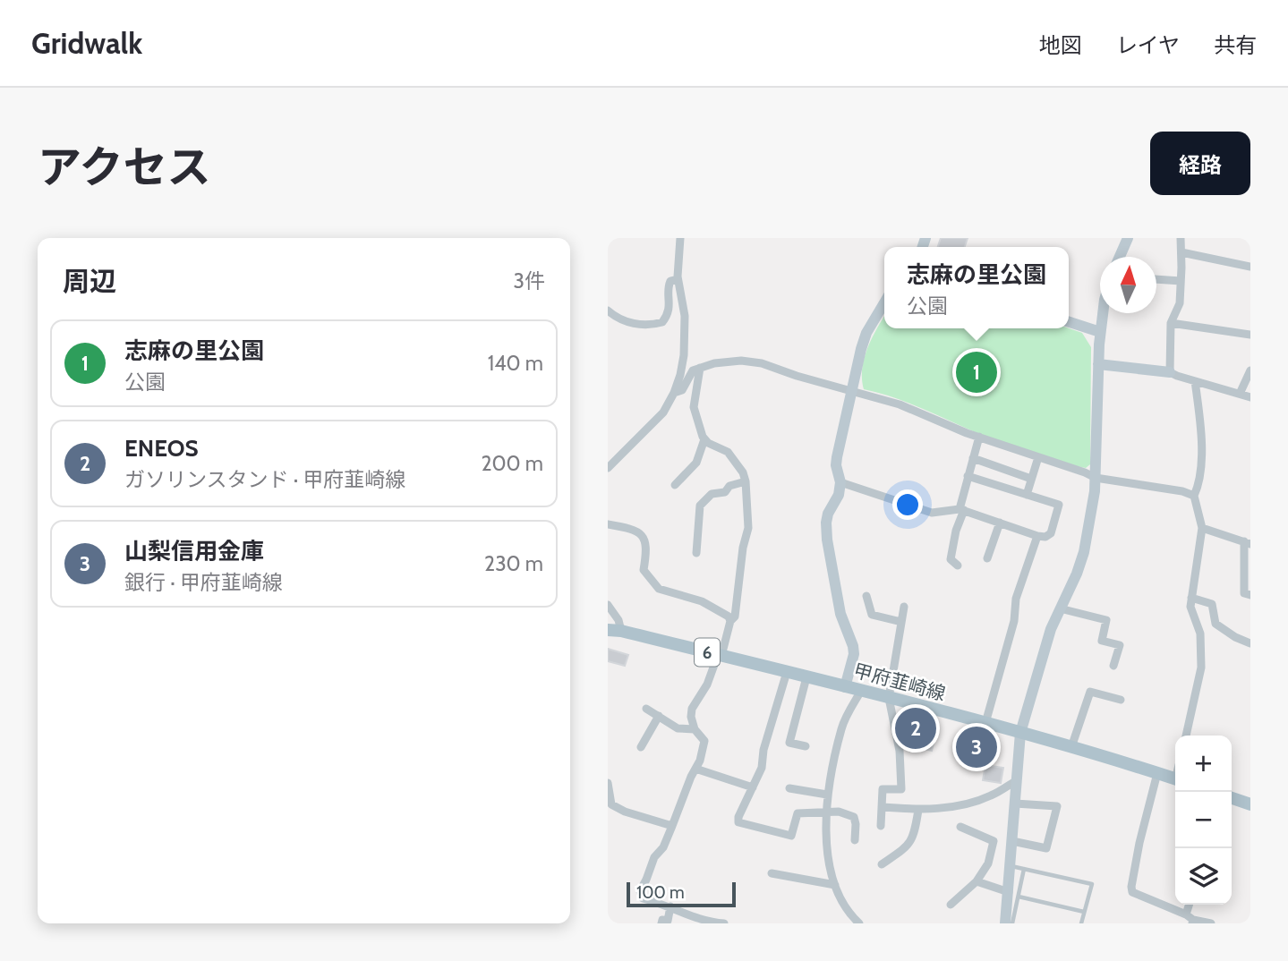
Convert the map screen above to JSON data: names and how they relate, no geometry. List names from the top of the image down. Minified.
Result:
{"streets":{"main road":["6","甲府韮崎線"]},"scale_bar":"100 m","north":"top","page":{"header":"Gridwalk","nav":["地図","レイヤ","共有"],"title":"アクセス","buttons":"経路","heading":["周辺","3件"],"popup":["志麻の里公園","公園"],"list":[{"mark":"1","name":"志麻の里公園","note":"公園","value":"140 m"},{"mark":"2","name":"ENEOS","note":"ガソリンスタンド · 甲府韮崎線","value":"200 m"},{"mark":"3","name":"山梨信用金庫","note":"銀行 · 甲府韮崎線","value":"230 m"}],"pins":["1","2","3"],"map_buttons":["+","−"],"scale":"100 m"}}
